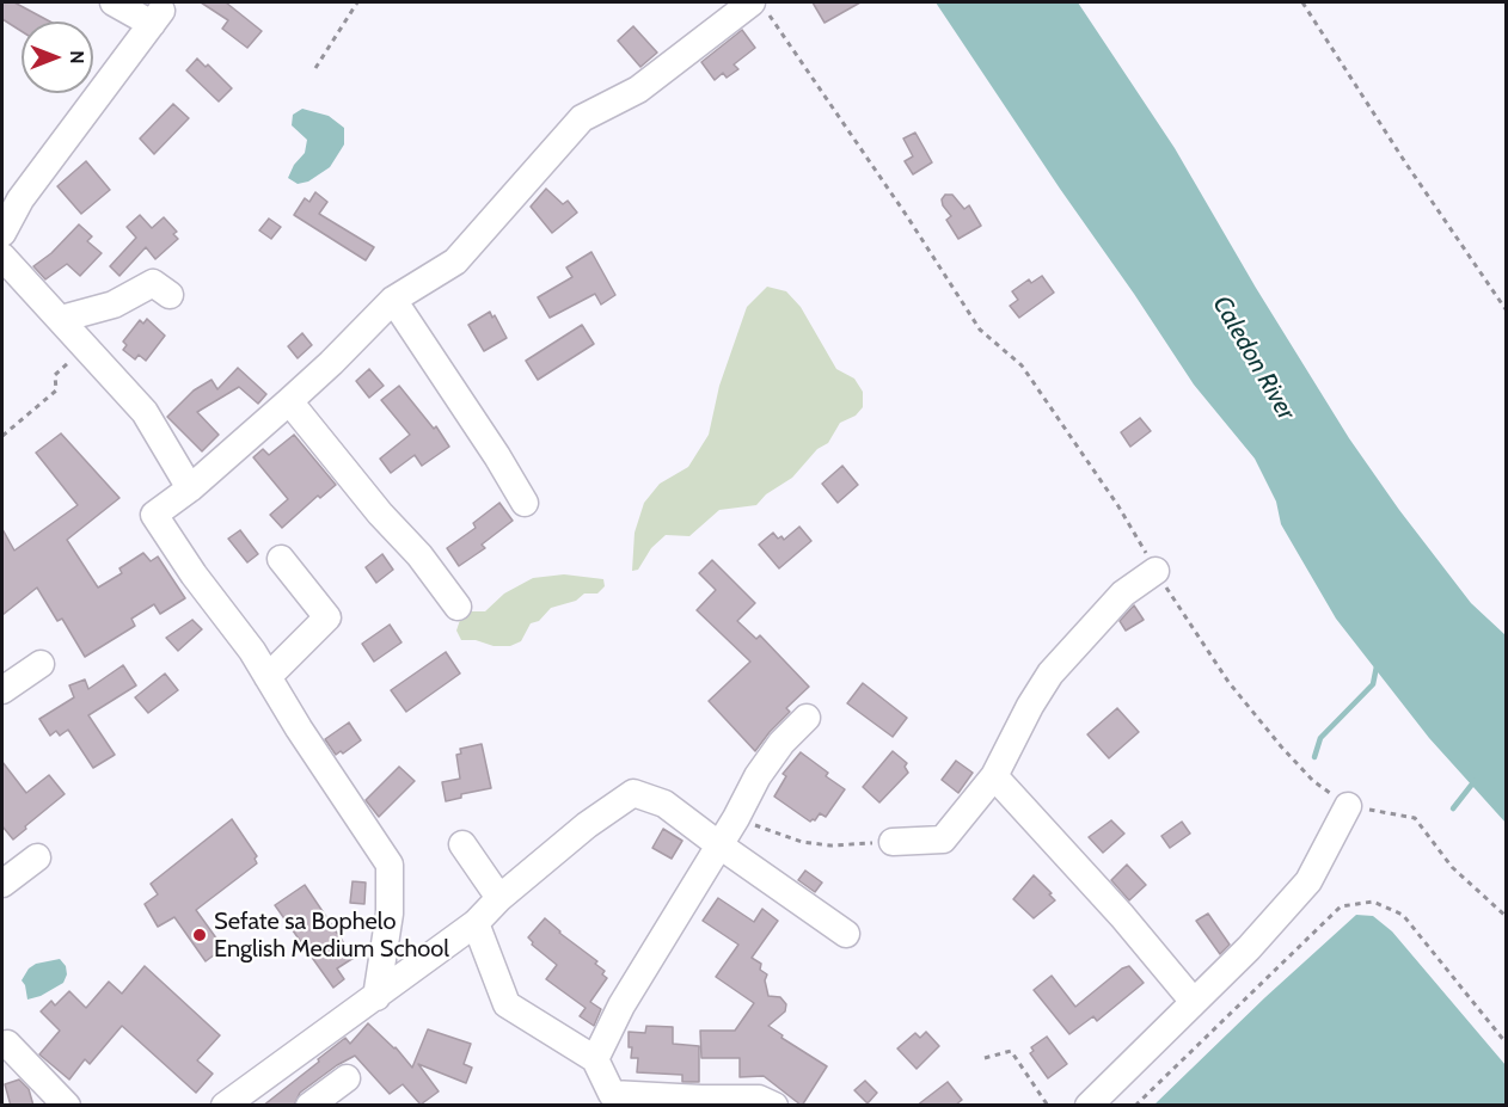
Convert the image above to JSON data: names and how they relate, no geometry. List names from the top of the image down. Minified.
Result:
{"water":["Caledon River"],"places":["Sefate sa Bophelo English Medium School"],"north":"right"}
